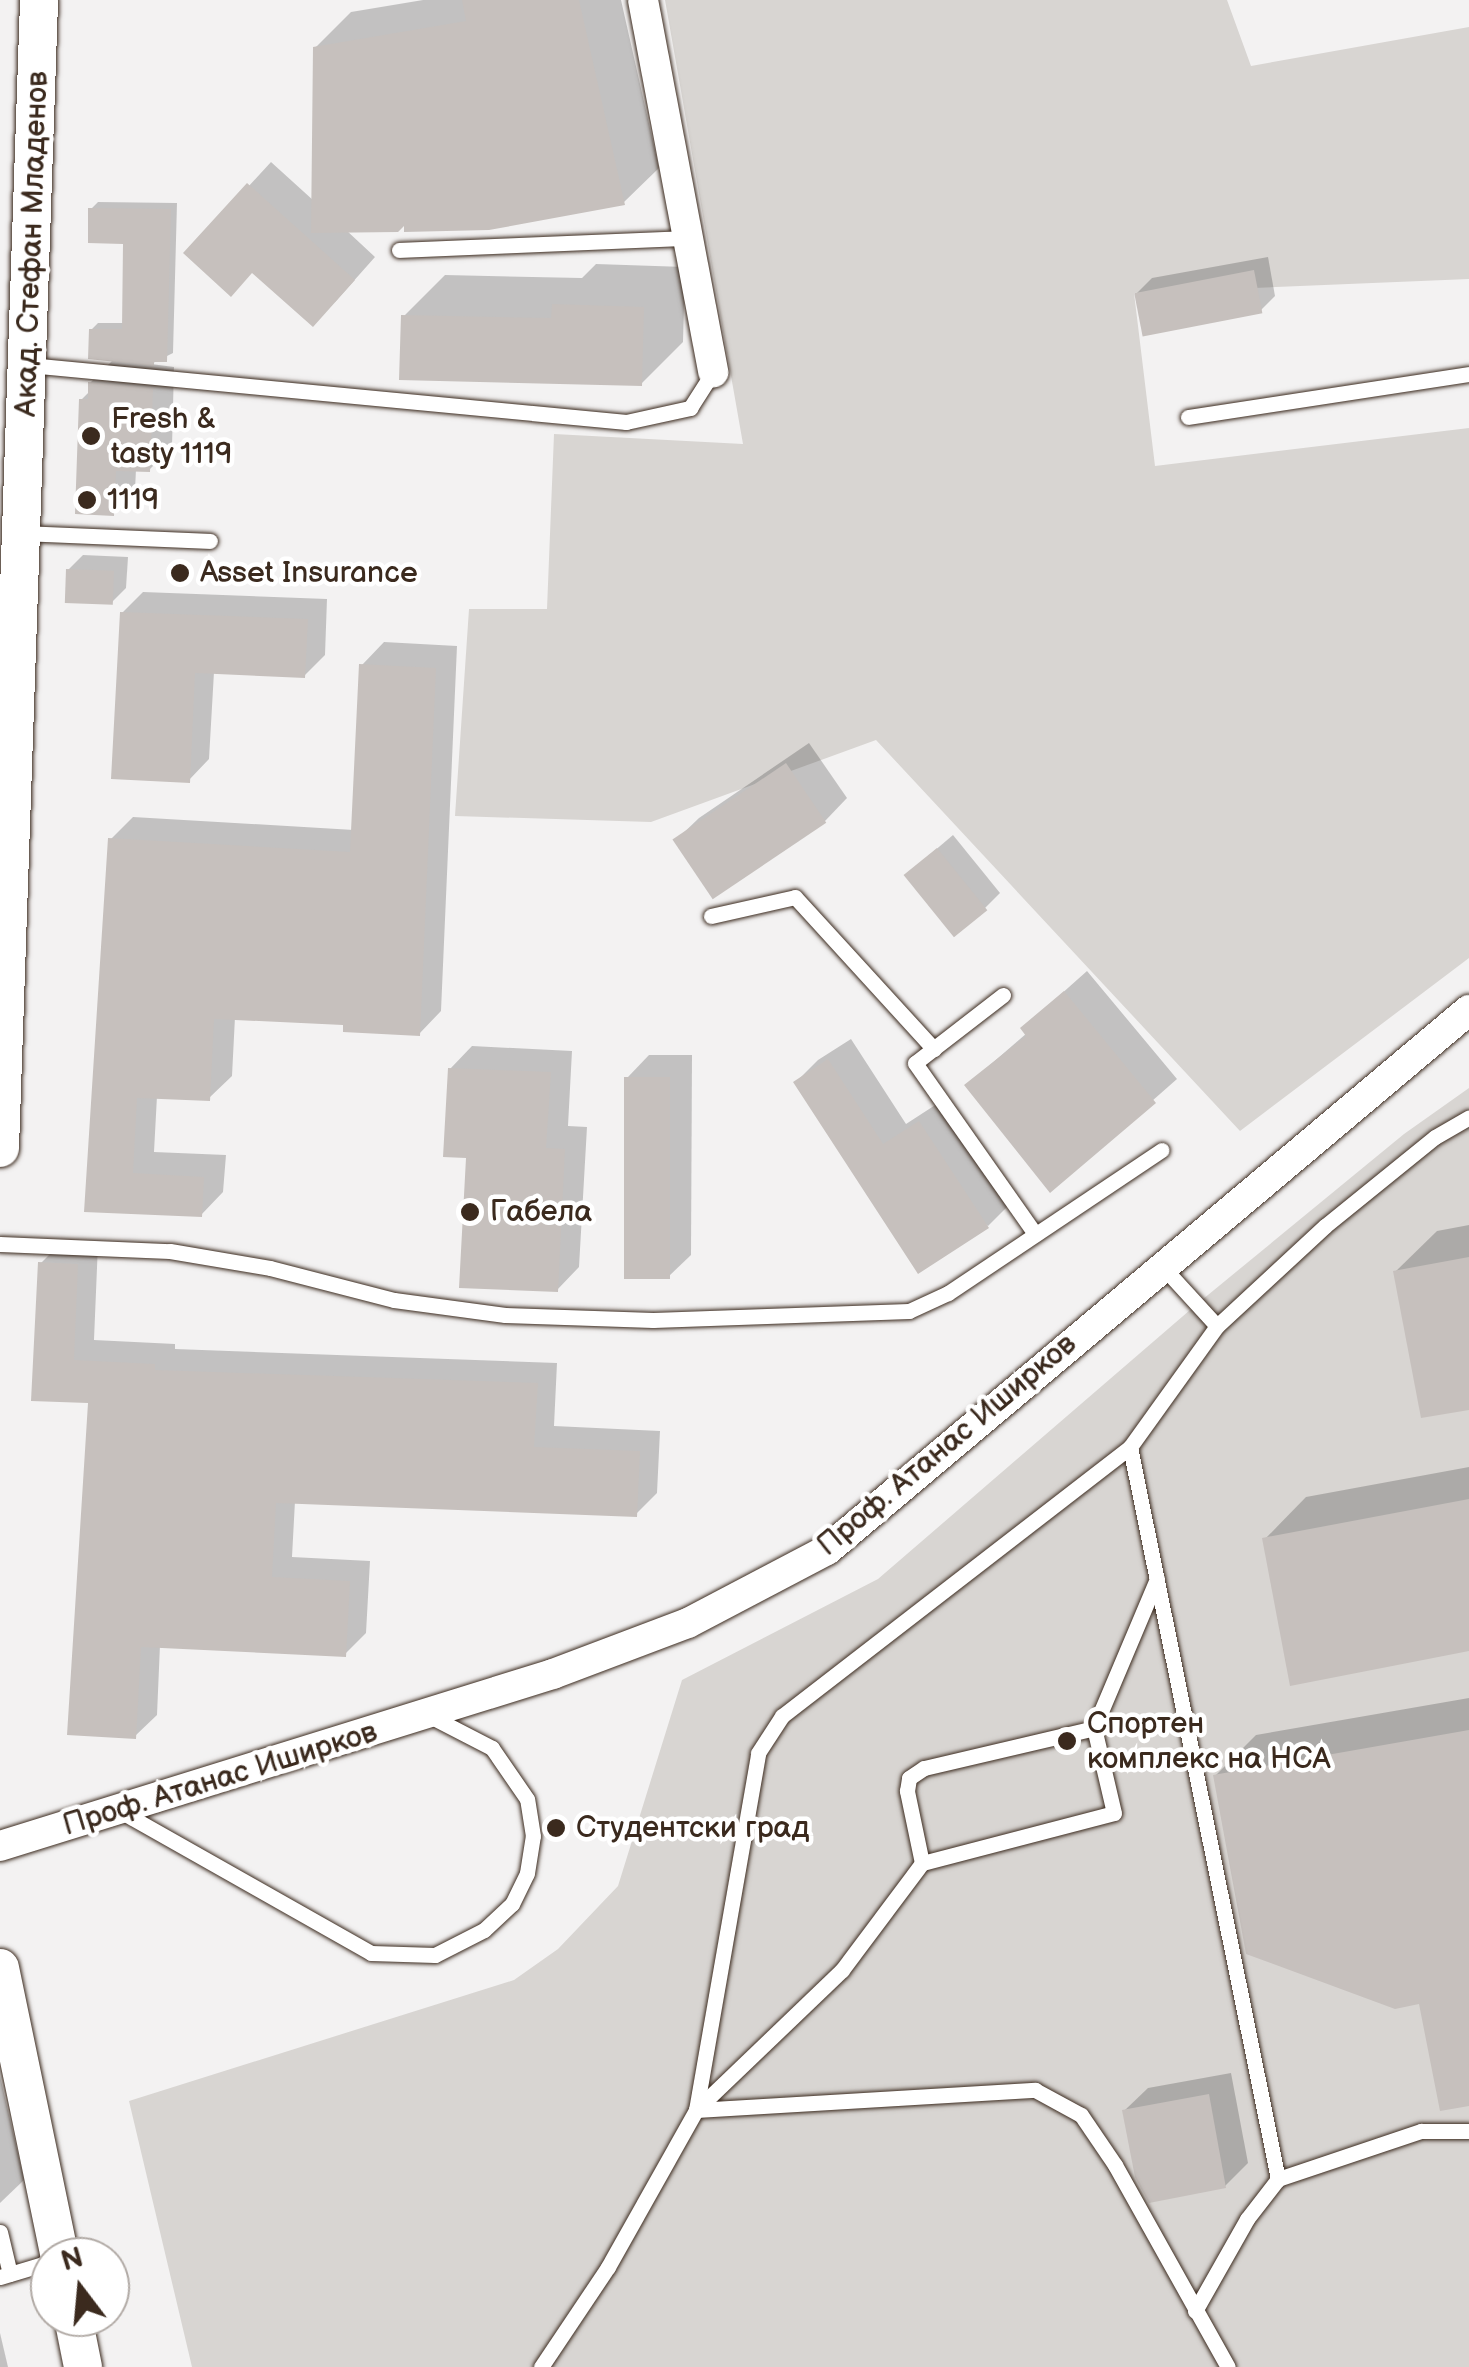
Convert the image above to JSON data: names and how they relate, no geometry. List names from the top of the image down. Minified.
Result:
{"streets":{"street":["Акад. Стефан Младенов","Проф. Атанас Иширков"]},"places":["Fresh & tasty 1119","1119","Asset Insurance","Габела","Спортен комплекс на НСА","Студентски град"],"north":"top"}
